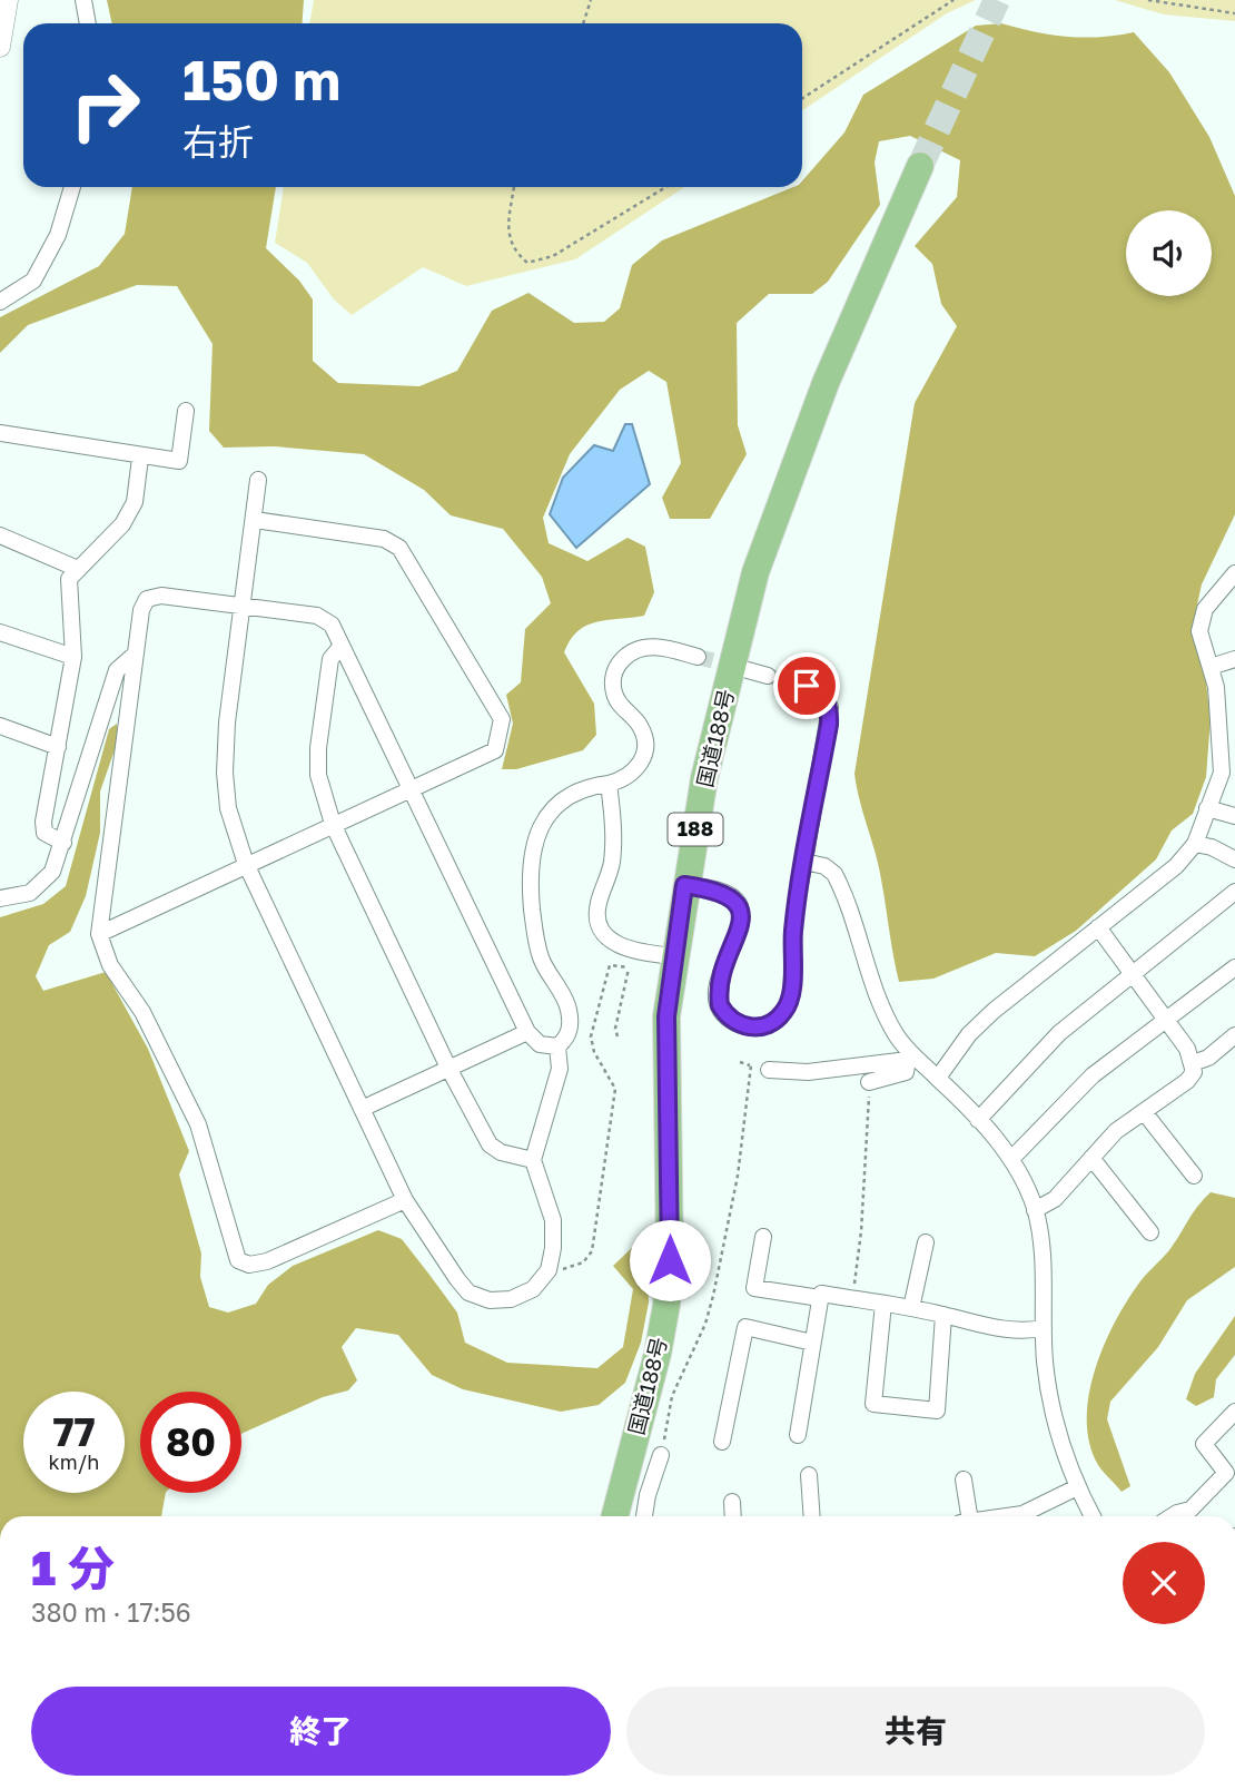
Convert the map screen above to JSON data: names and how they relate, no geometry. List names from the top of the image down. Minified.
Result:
{"streets":{"highway":["国道188号","188"]},"page":{"turn":["150 m","右折"],"speed":"77 km/h","limit":"80","heading":["1 分","380 m · 17:56"],"buttons":["終了","共有"]}}
